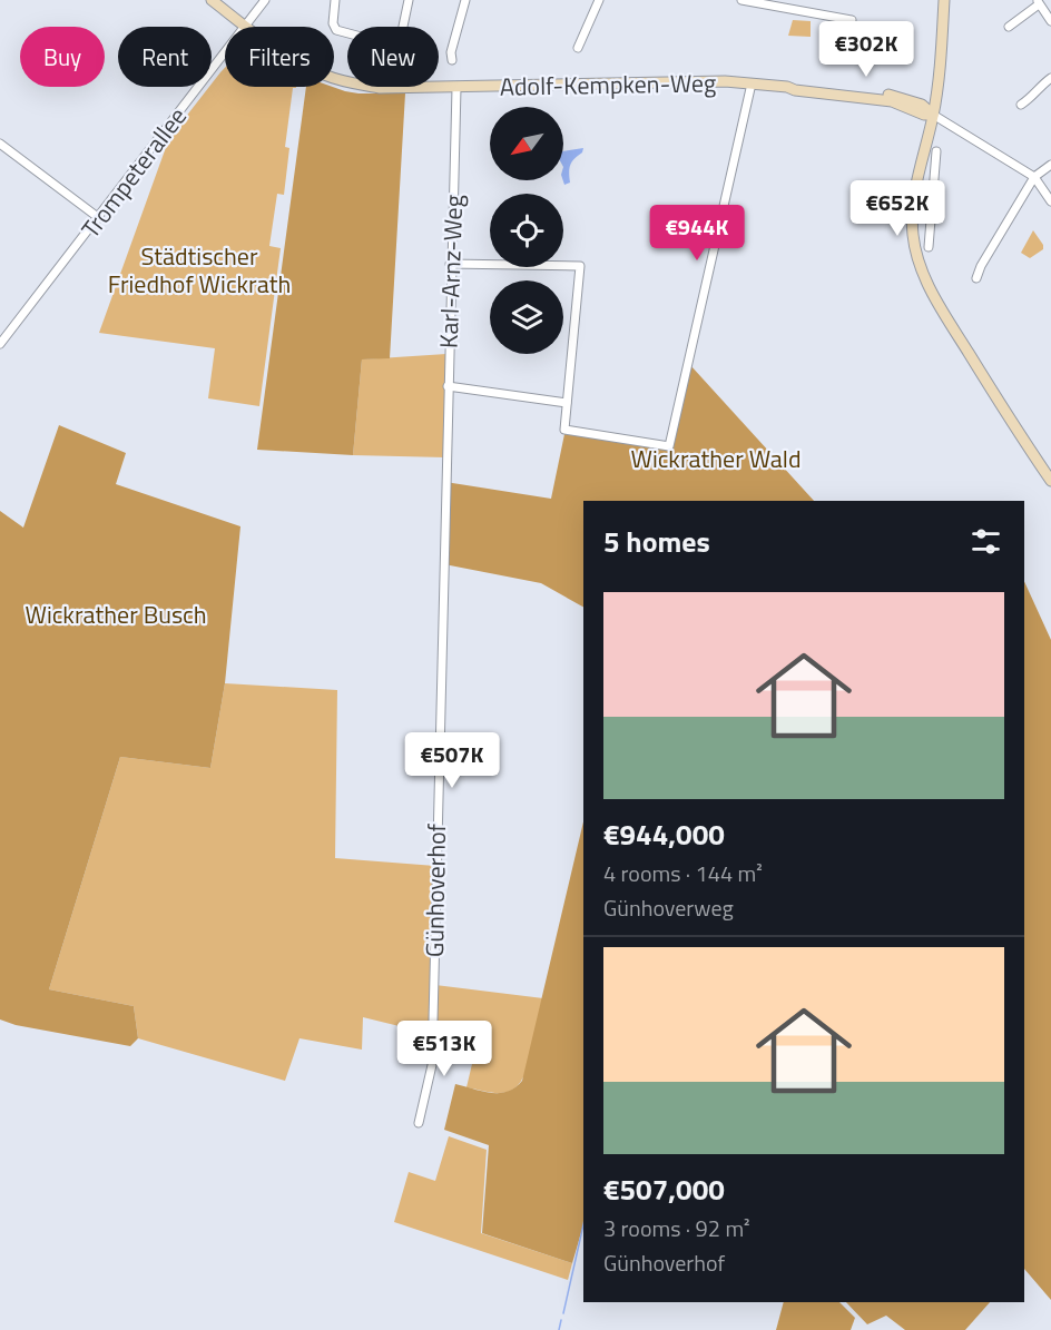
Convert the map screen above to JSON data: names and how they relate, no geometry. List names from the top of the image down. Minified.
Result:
{"streets":{"main road":["Adolf-Kempken-Weg"],"street":["Trompeterallee","Karl-Arnz-Weg","Günhoverhof"]},"crossings":[["Adolf-Kempken-Weg","Trompeterallee"],["Adolf-Kempken-Weg","Karl-Arnz-Weg"],["Karl-Arnz-Weg","Günhoverhof"]],"parks":["Städtischer Friedhof Wickrath","Wickrather Wald","Wickrather Busch"],"north":"bottom left","page":{"price":["€302K","€652K","€944K","€507K","€513K"],"chip":["Buy","Rent","Filters","New"],"heading":"5 homes","list":[{"name":"€944,000","note":"4 rooms · 144 m² · Günhoverweg"},{"name":"€507,000","note":"3 rooms · 92 m² · Günhoverhof"}]}}
